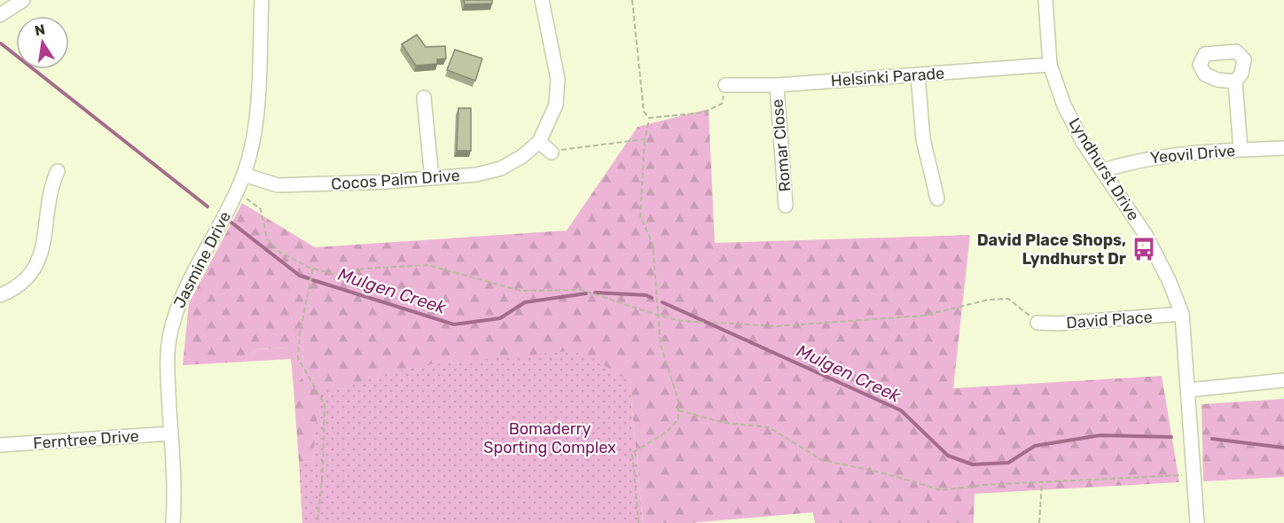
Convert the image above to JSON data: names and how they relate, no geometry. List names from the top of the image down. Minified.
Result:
{"streets":{"street":["Helsinki Parade","Romar Close","Yeovil Drive","Lyndhurst Drive","Cocos Palm Drive","Jasmine Drive","David Place","Ferntree Drive"]},"crossings":[["Helsinki Parade","Romar Close"],["Helsinki Parade","Lyndhurst Drive"],["Yeovil Drive","Lyndhurst Drive"],["Lyndhurst Drive","David Place"],["Cocos Palm Drive","Jasmine Drive"],["Jasmine Drive","Ferntree Drive"]],"water":["Mulgen Creek"],"parks":["Bomaderry Sporting Complex"],"places":{"bus stop":["David Place Shops, Lyndhurst Dr"]},"north":"top"}
